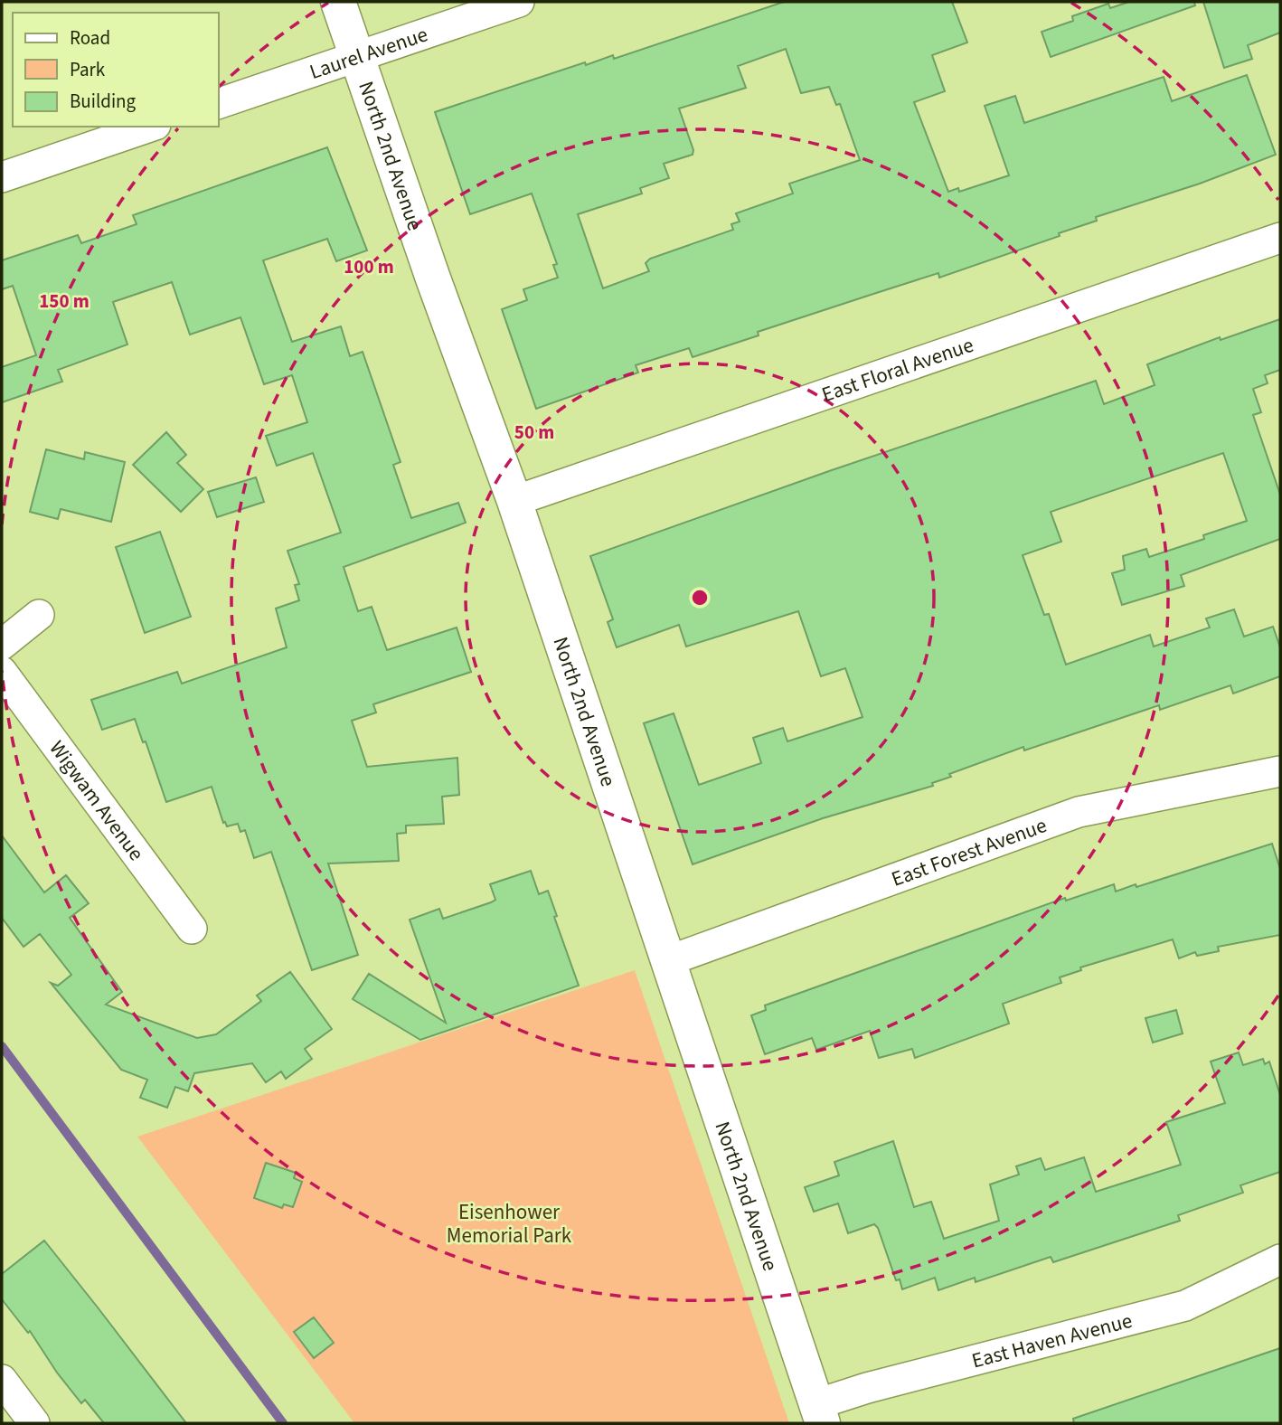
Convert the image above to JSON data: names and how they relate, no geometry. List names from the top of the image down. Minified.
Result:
{"streets":{"street":["Laurel Avenue","North 2nd Avenue","East Floral Avenue","Wigwam Avenue","East Forest Avenue","East Haven Avenue"]},"crossings":[["Laurel Avenue","North 2nd Avenue"],["North 2nd Avenue","East Floral Avenue"],["North 2nd Avenue","East Forest Avenue"],["North 2nd Avenue","East Haven Avenue"]],"parks":["Eisenhower Memorial Park"],"legend":["Road","Park","Building"],"rings":["100 m","150 m","50 m"]}
